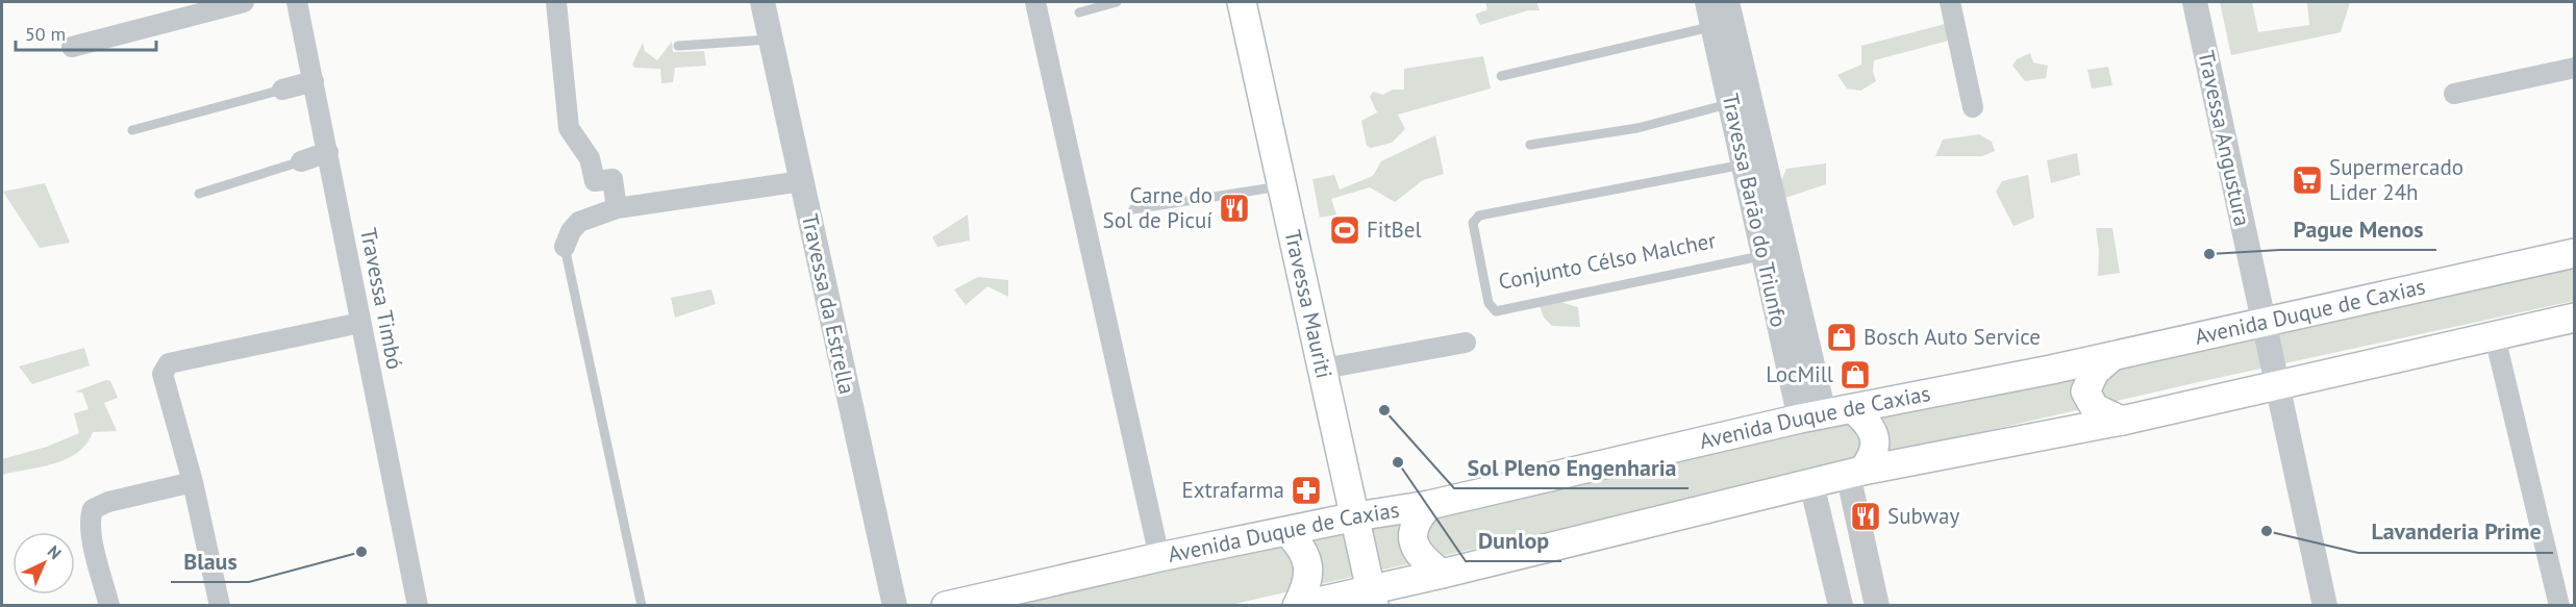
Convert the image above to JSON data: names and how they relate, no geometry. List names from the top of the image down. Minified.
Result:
{"streets":{"main road":["Travessa Mauriti","Avenida Duque de Caxias"],"street":["Travessa Angustura","Travessa Barão do Triunfo","Travessa Timbó","Travessa da Estrella"],"lane":["Conjunto Célso Malcher"]},"crossings":[["Travessa Angustura","Avenida Duque de Caxias"],["Travessa Barão do Triunfo","Conjunto Célso Malcher"],["Travessa Barão do Triunfo","Avenida Duque de Caxias"],["Travessa Mauriti","Avenida Duque de Caxias"]],"places":{"supermarket":["Supermercado Lider 24h"],"restaurant":["Carne do Sol de Picuí","Subway"],"sports":["FitBel"],"other":["Pague Menos","Sol Pleno Engenharia","Dunlop","Lavanderia Prime","Blaus"],"shop":["Bosch Auto Service","LocMill"],"pharmacy":["Extrafarma"]},"scale_bar":"50 m","north":"top right"}
